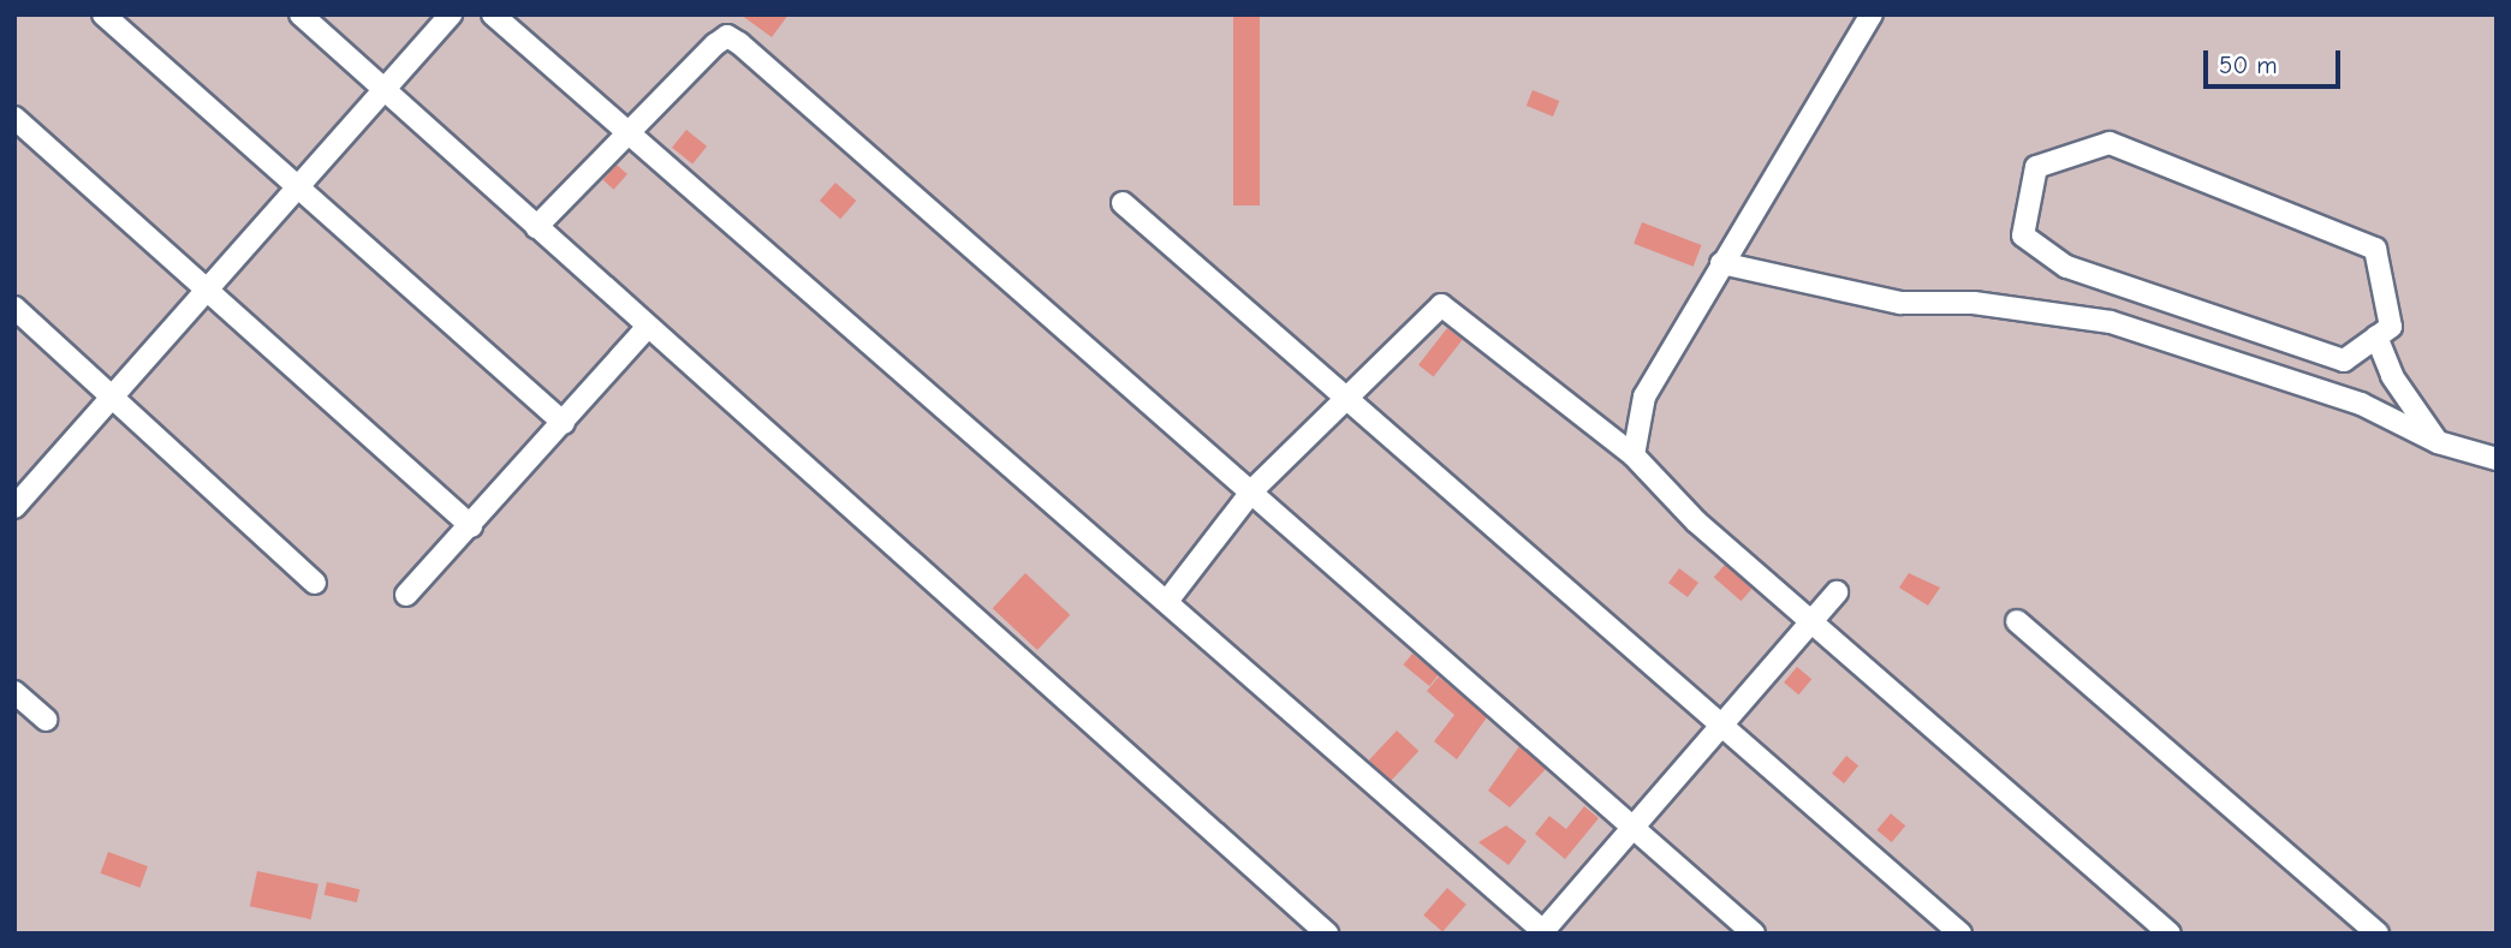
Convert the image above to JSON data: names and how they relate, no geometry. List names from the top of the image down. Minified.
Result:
{"scale_bar":"50 m"}
